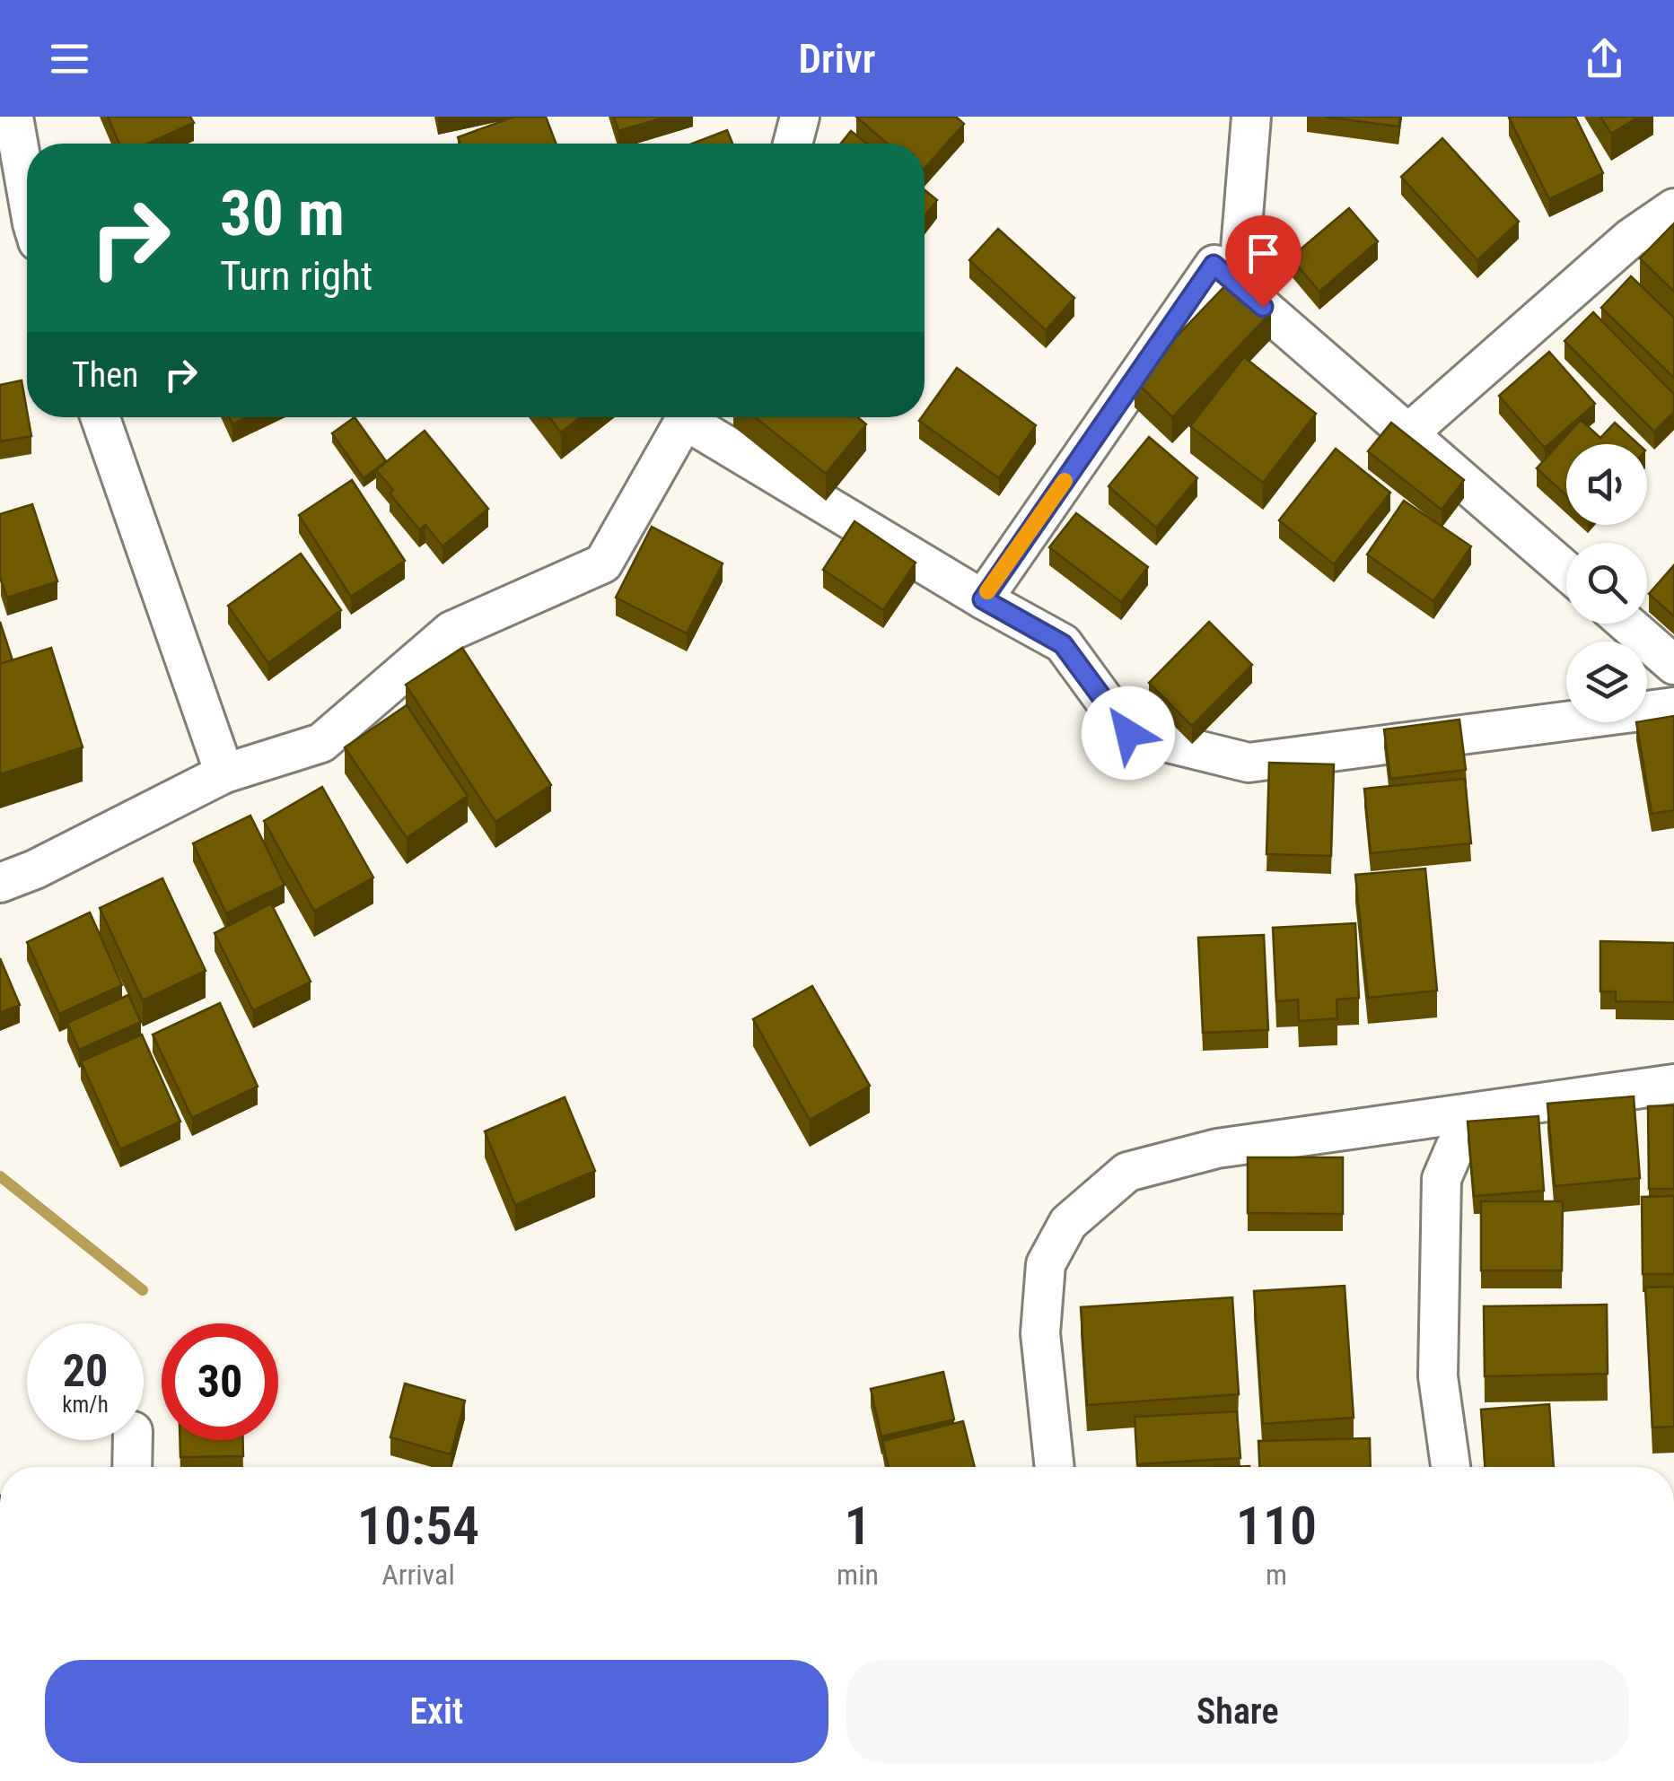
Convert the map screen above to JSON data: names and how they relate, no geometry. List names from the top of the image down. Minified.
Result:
{"page":{"header":"Drivr","turn":["30 m","Turn right"],"then":"Then","speed":"20 km/h","limit":"30","eta":["10:54","Arrival","1","min","110","m"],"buttons":["Exit","Share"]}}
